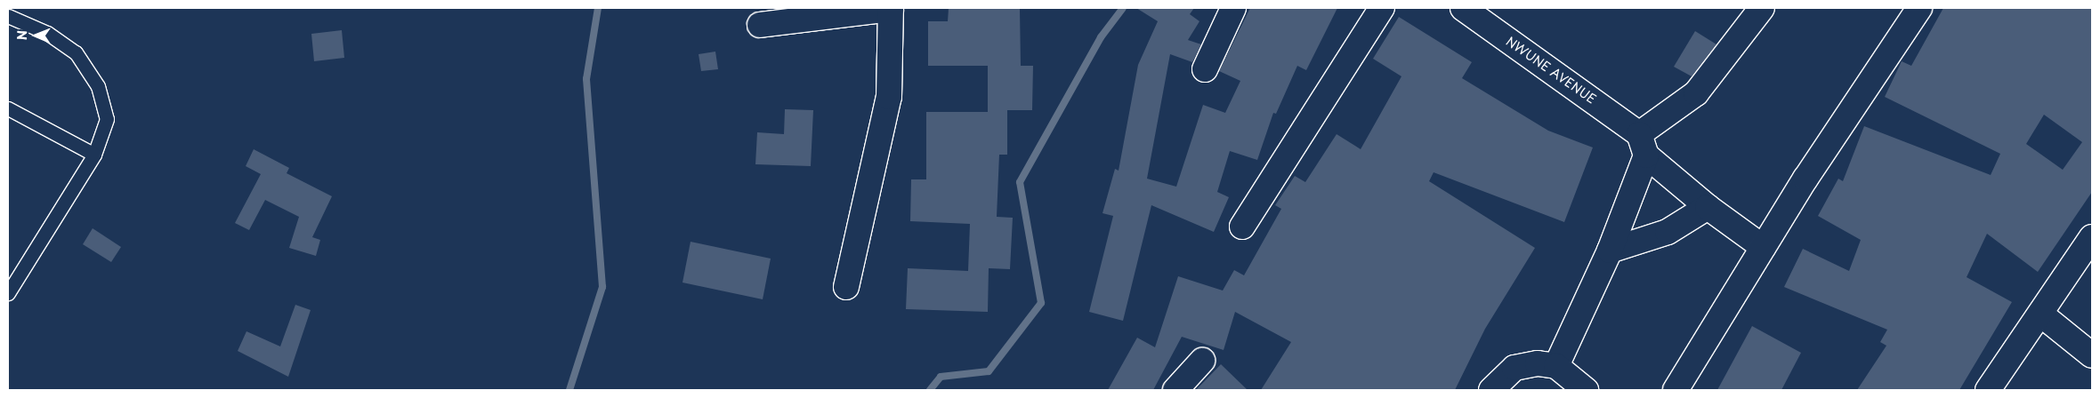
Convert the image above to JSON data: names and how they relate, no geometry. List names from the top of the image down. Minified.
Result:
{"streets":{"street":["NWUNE AVENUE"]},"north":"left"}
